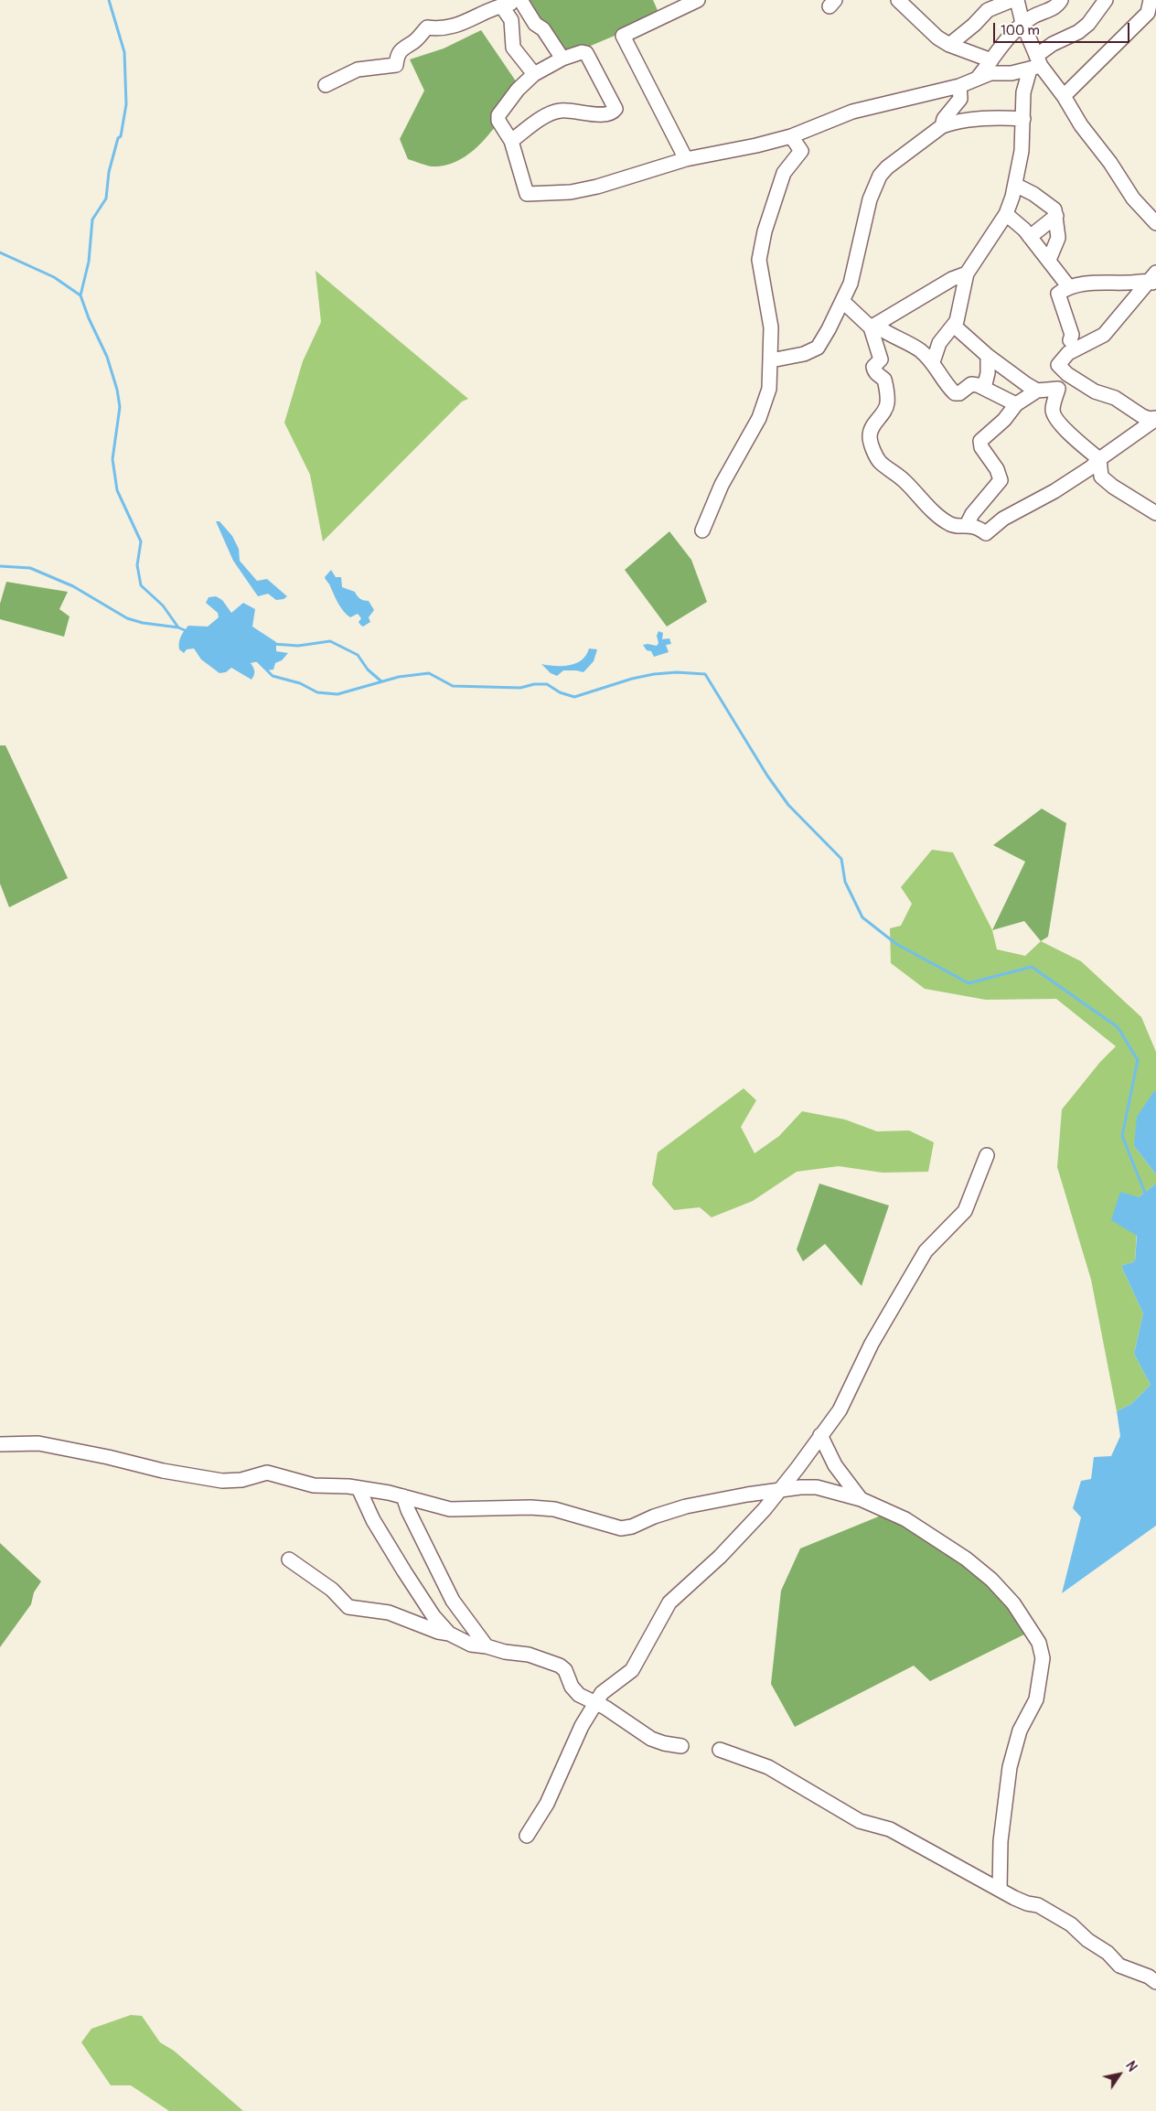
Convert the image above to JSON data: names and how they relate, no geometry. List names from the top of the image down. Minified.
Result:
{"scale_bar":"100 m","north":"top right"}
